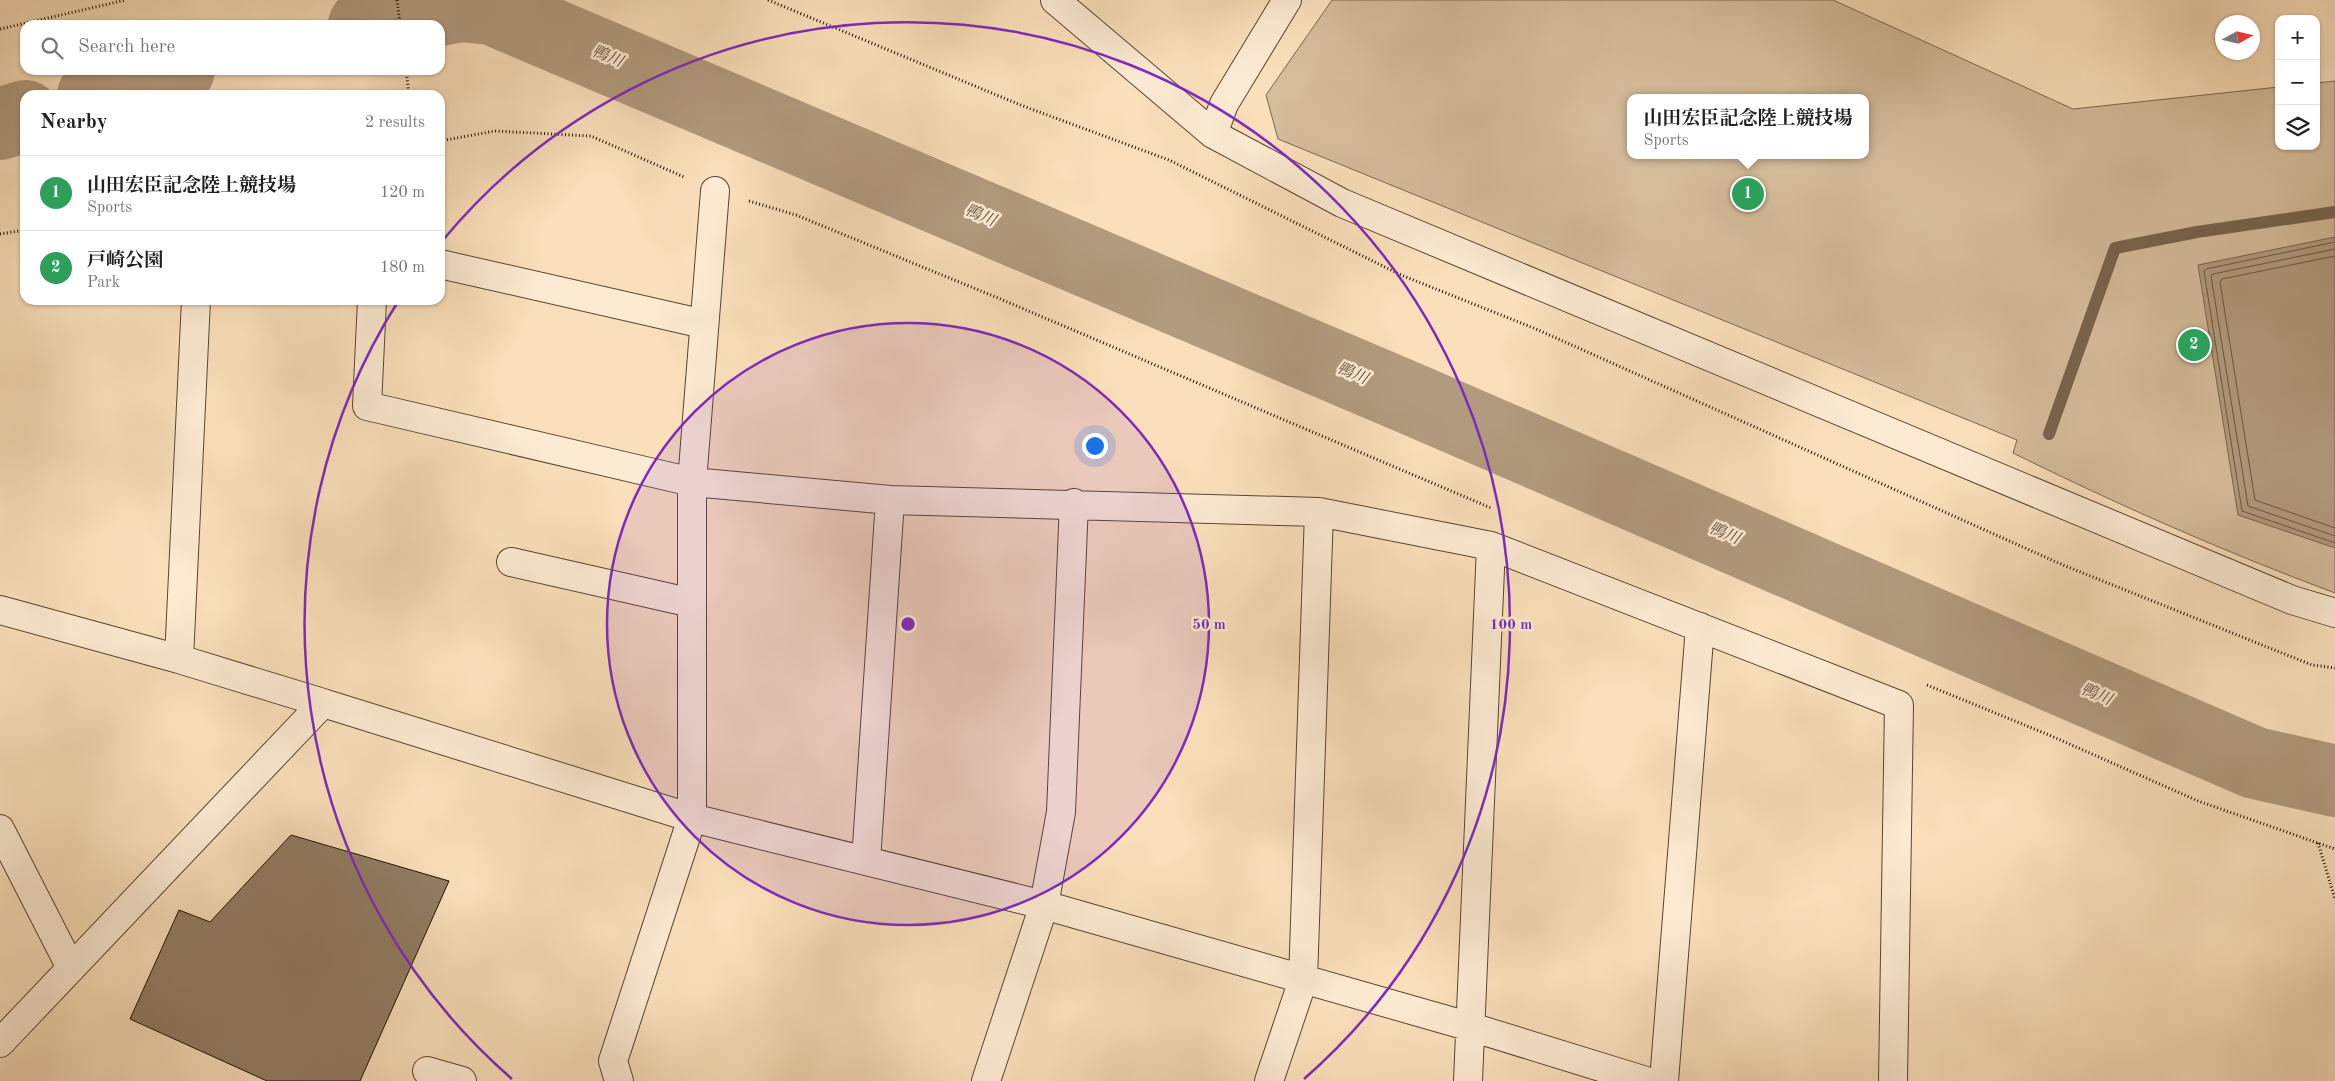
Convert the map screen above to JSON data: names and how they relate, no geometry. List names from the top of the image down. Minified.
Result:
{"water":["鴨川"],"north":"right","page":{"map_buttons":["+","−"],"search":"Search here","heading":["Nearby","2 results"],"popup":["山田宏臣記念陸上競技場","Sports"],"list":[{"mark":"1","name":"山田宏臣記念陸上競技場","note":"Sports","value":"120 m"},{"mark":"2","name":"戸崎公園","note":"Park","value":"180 m"}],"pins":["1","2"]},"rings":["50 m","100 m"]}
